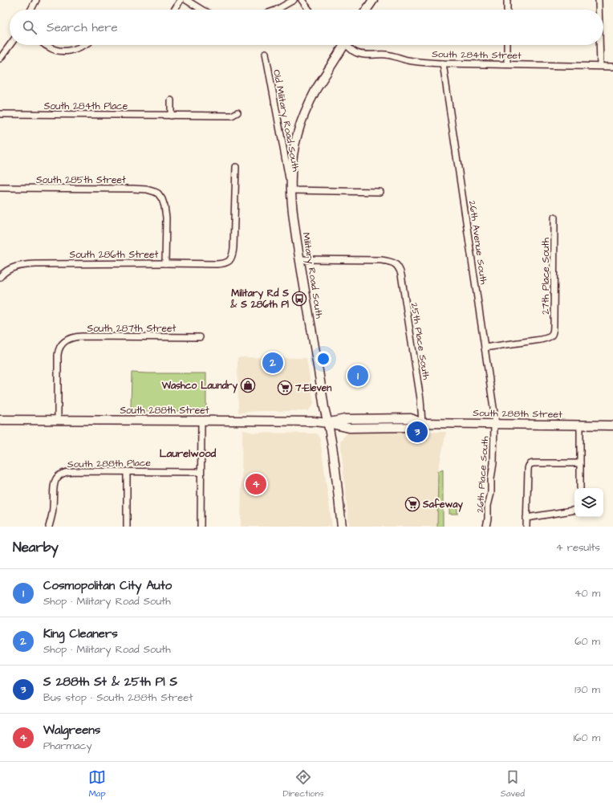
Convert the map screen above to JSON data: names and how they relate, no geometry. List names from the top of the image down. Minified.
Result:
{"streets":{"main road":["Military Road South","South 288th Street"],"street":["South 284th Street","South 284th Place","Old Military Road South","South 285th Street","26th Avenue South","South 286th Street","27th Place South","South 287th Street","25th Place South","South 288th Place","26th Place South"]},"crossings":[["South 284th Street","26th Avenue South"],["Old Military Road South","Military Road South"],["South 285th Street","South 286th Street"],["26th Avenue South","27th Place South"],["26th Avenue South","South 288th Street"],["26th Avenue South","26th Place South"],["Military Road South","25th Place South"],["Military Road South","South 288th Street"],["South 287th Street","South 288th Street"],["25th Place South","South 288th Street"],["South 288th Street","26th Place South"]],"districts":["Laurelwood"],"places":{"bus stop":["Military Rd S & S 286th Pl"],"shop":["Washco Laundry"],"supermarket":["7-Eleven","Safeway"]},"page":{"search":"Search here","pins":["2","1","3","4"],"heading":["Nearby","4 results"],"list":[{"mark":"1","name":"Cosmopolitan City Auto","note":"Shop · Military Road South","value":"40 m"},{"mark":"2","name":"King Cleaners","note":"Shop · Military Road South","value":"60 m"},{"mark":"3","name":"S 288th St & 25th Pl S","note":"Bus stop · South 288th Street","value":"130 m"},{"mark":"4","name":"Walgreens","note":"Pharmacy","value":"160 m"}],"nav":["Map","Directions","Saved"]}}
